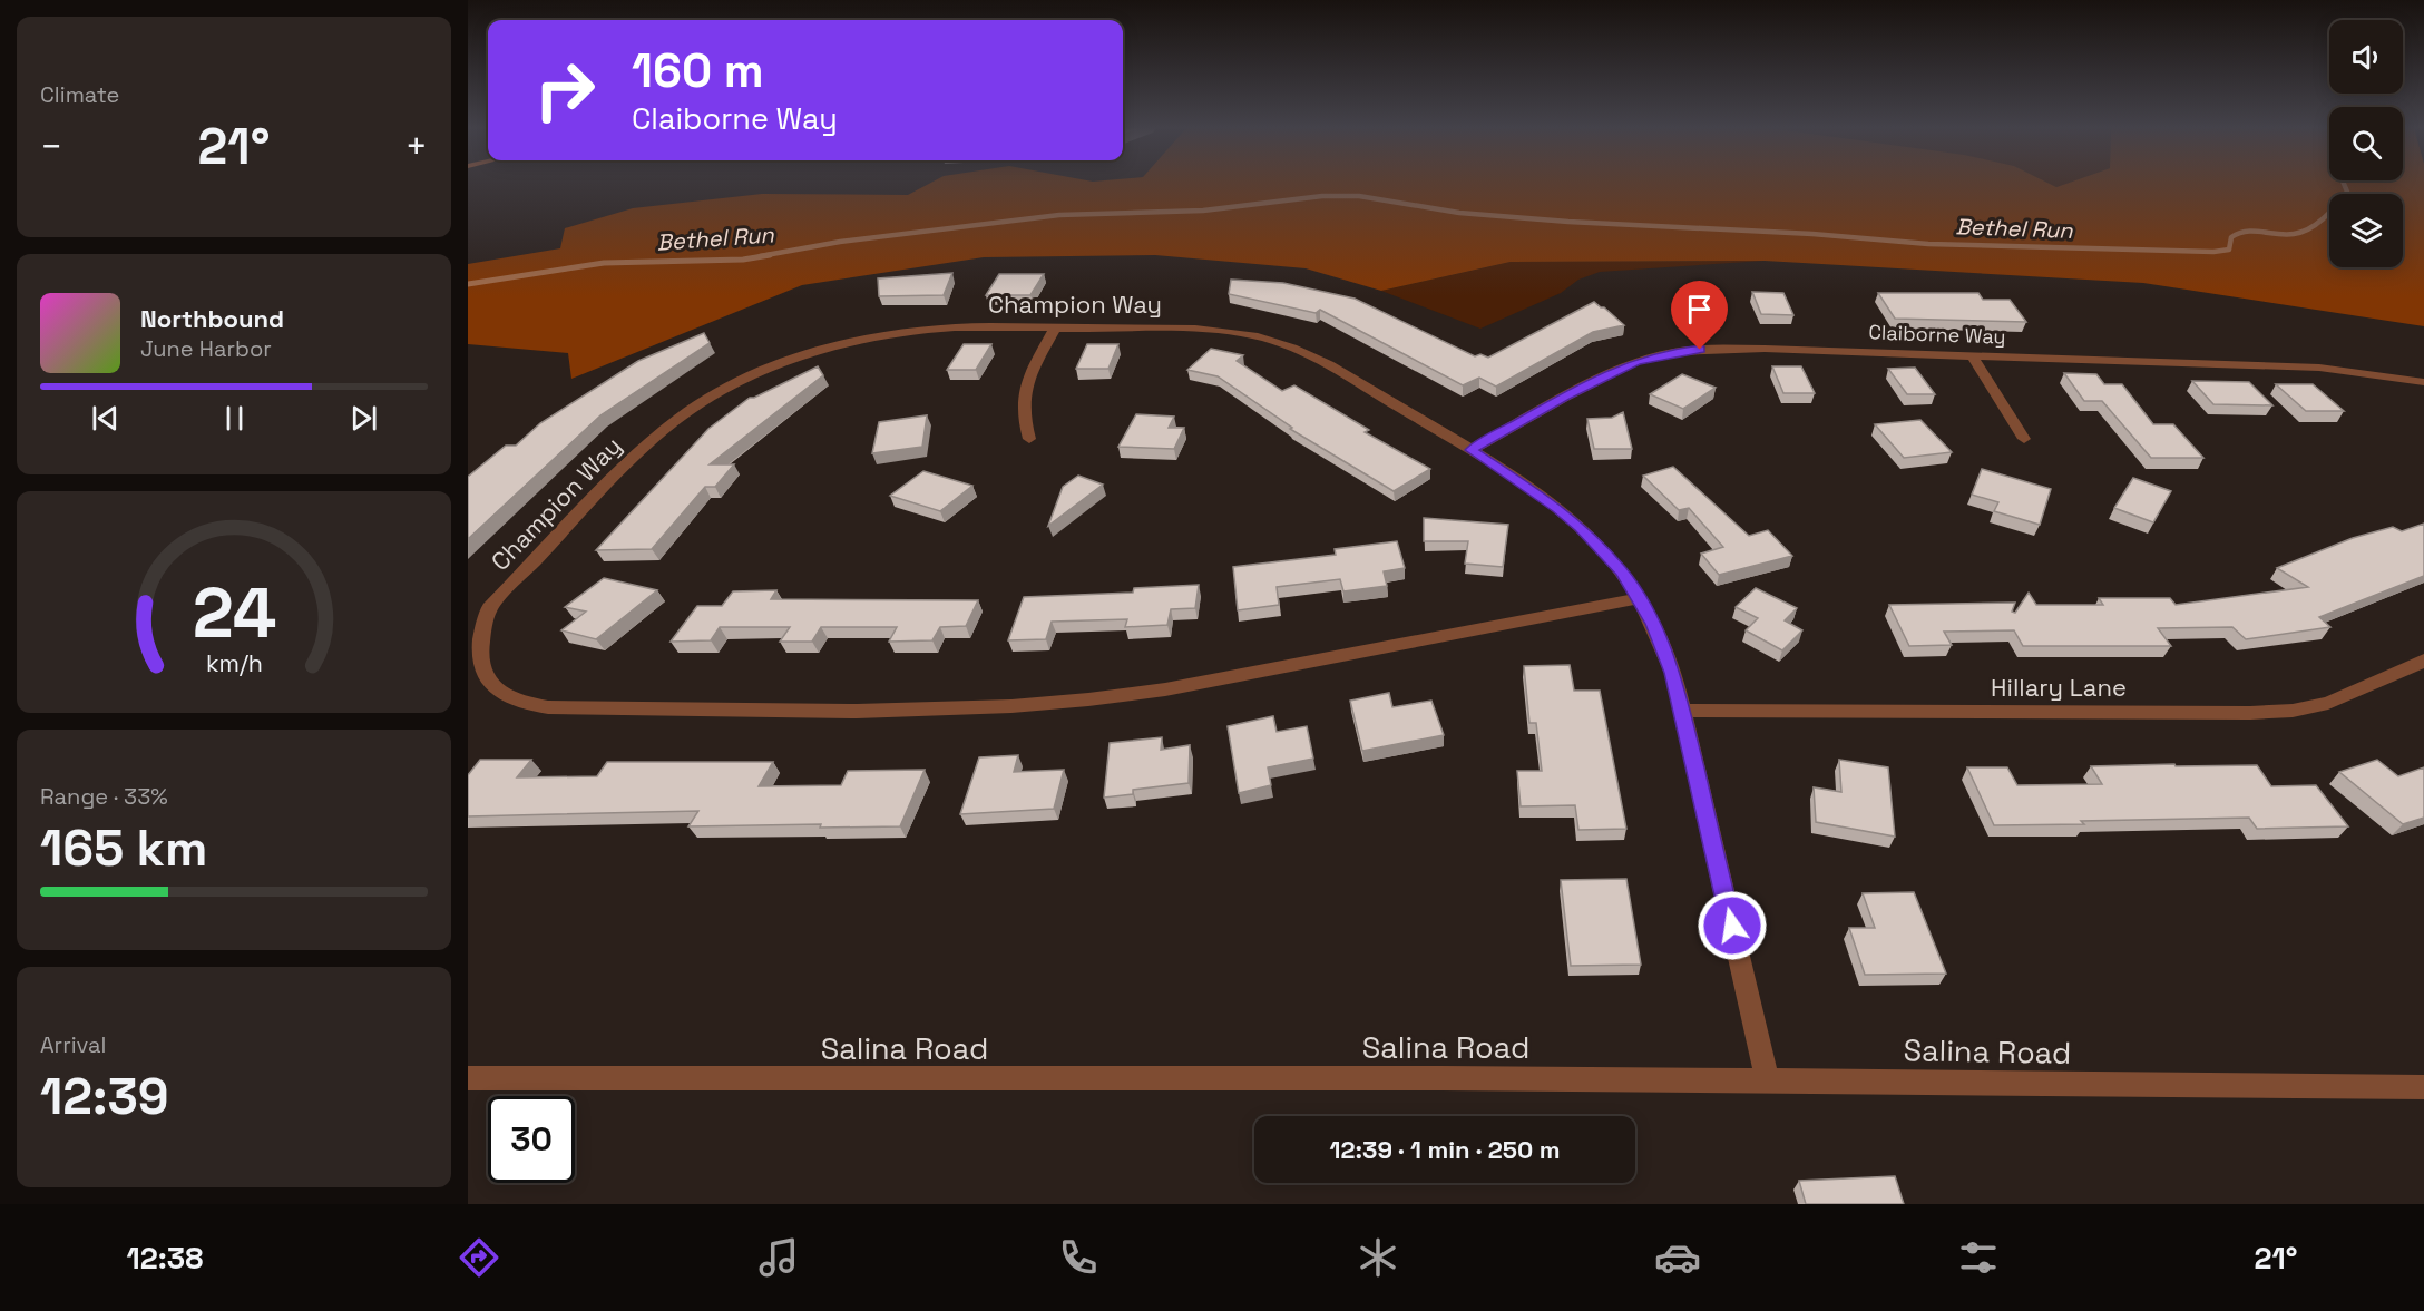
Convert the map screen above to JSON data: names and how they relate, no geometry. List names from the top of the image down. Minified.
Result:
{"streets":{"street":["Champion Way","Claiborne Way","Hillary Lane","Salina Road"]},"crossings":[["Champion Way","Claiborne Way"],["Champion Way","Hillary Lane"],["Champion Way","Salina Road"]],"water":["Bethel Run"],"page":{"tile":["Climate",["Range · 33%","165 km"],["Arrival","12:39"]],"turn":["160 m","Claiborne Way"],"heat":["−","21°","+"],"song":["Northbound","June Harbor"],"limit":"30","trip":"12:39 · 1 min · 250 m","tabs":["12:38","21°"],"gauge":["24","km/h"]}}
